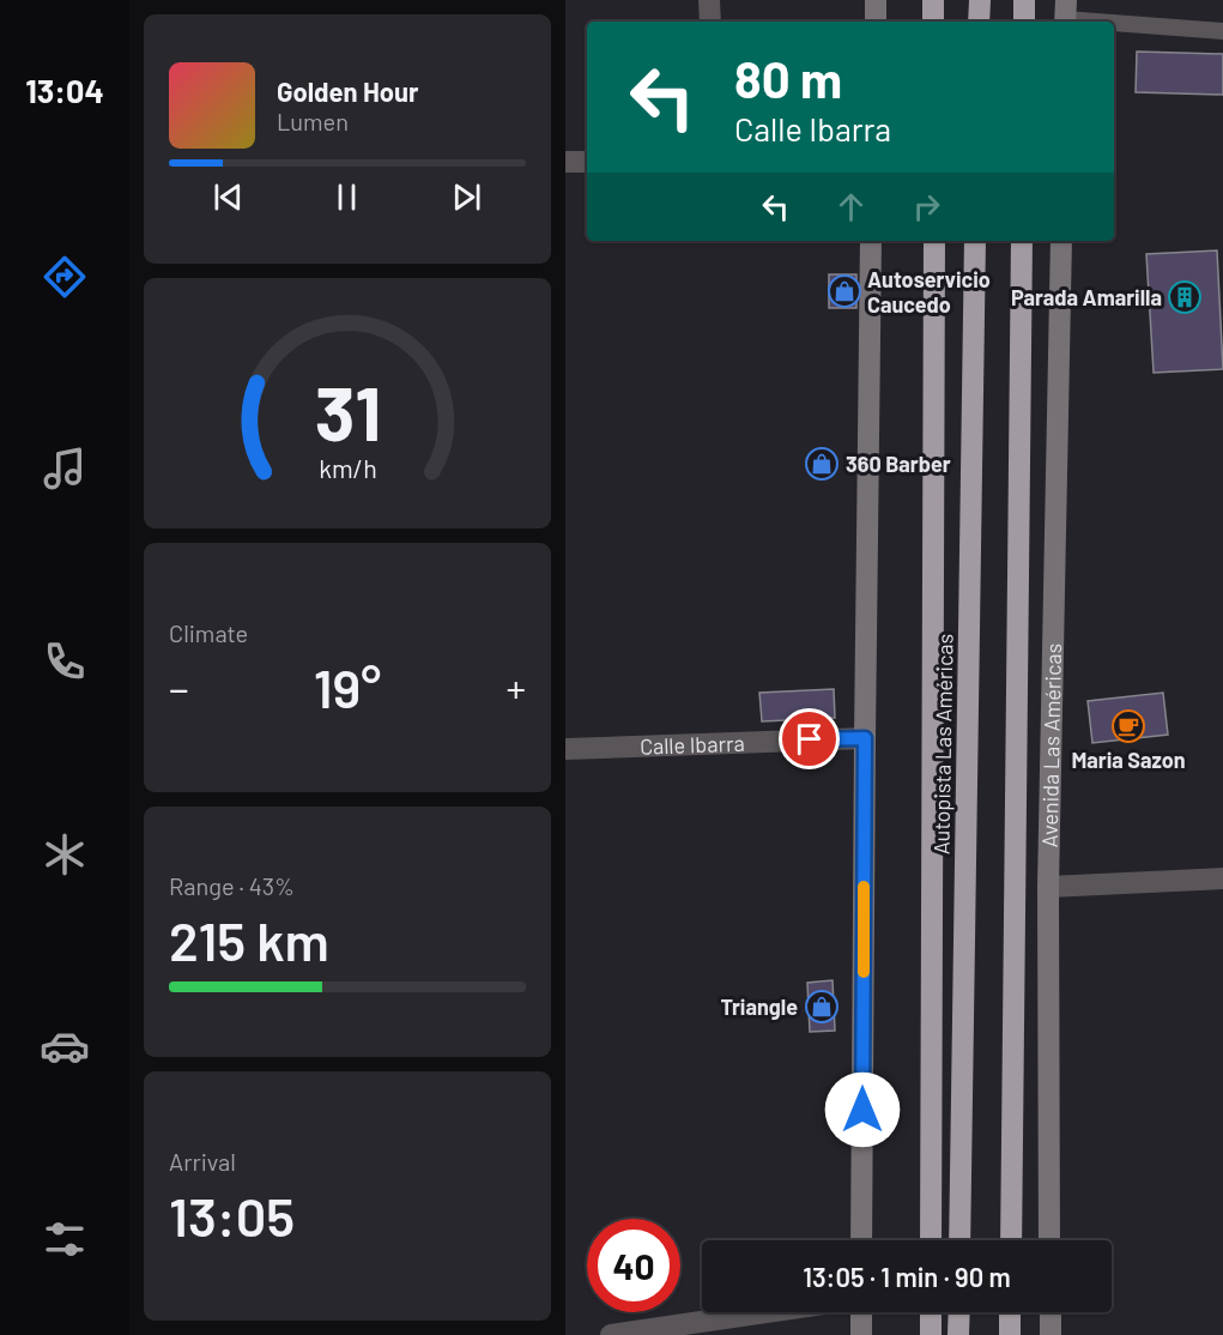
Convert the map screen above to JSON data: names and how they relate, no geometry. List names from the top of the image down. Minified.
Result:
{"streets":{"highway":["Autopista Las Américas"],"street":["Calle Ibarra","Avenida Las Américas"]},"places":{"shop":["Autoservicio Caucedo","360 Barber","Triangle"],"building":["Parada Amarilla"],"cafe":["Maria Sazon"]},"page":{"tabs":"13:04","turn":["80 m","Calle Ibarra"],"song":["Golden Hour","Lumen"],"tile":["Climate",["Range · 43%","215 km"],["Arrival","13:05"]],"heat":["−","19°","+"],"limit":"40","trip":"13:05 · 1 min · 90 m","gauge":["31","km/h"]}}
